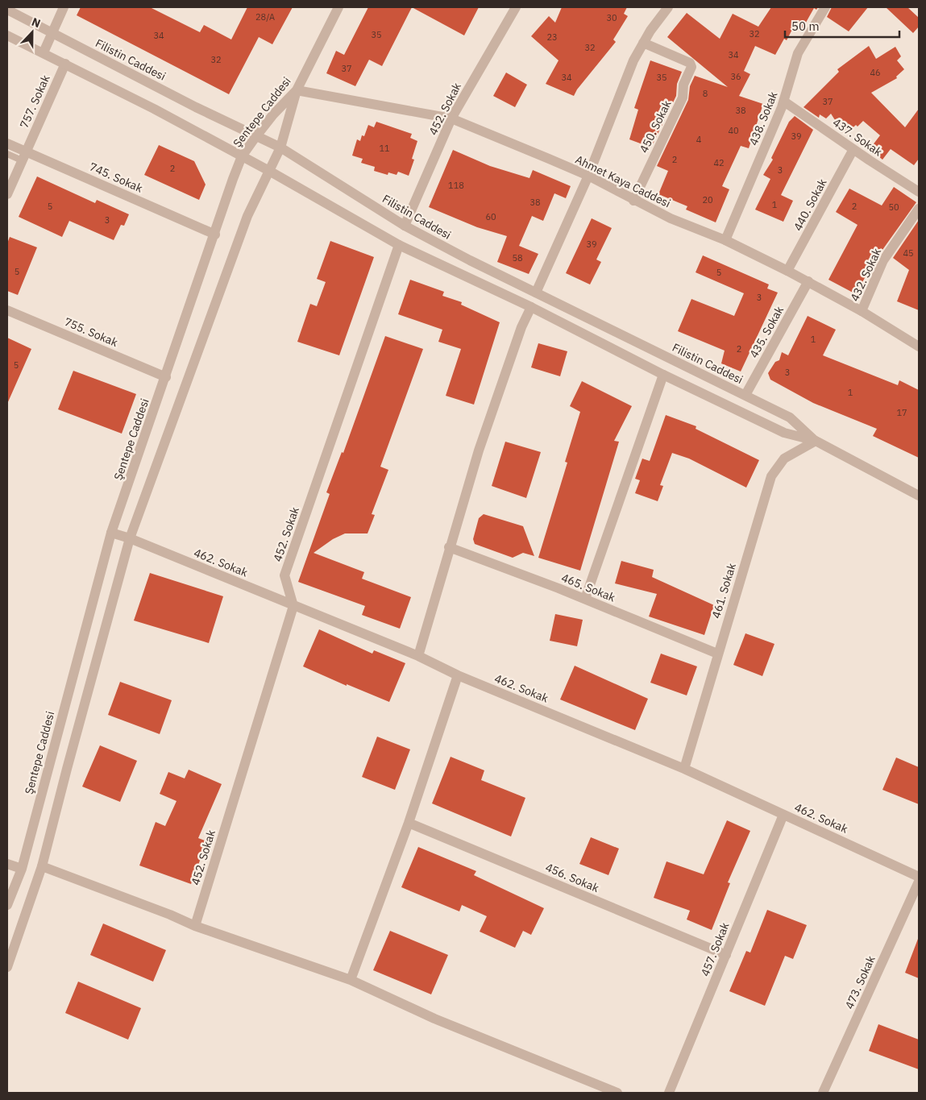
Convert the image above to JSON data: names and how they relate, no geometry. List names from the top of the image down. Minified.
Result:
{"streets":{"street":["Filistin Caddesi","757. Sokak","452. Sokak","Şentepe Caddesi","438. Sokak","450. Sokak","437. Sokak","745. Sokak","Ahmet Kaya Caddesi","440. Sokak","432. Sokak","755. Sokak","435. Sokak","462. Sokak","465. Sokak","461. Sokak","456. Sokak","457. Sokak","473. Sokak"]},"crossings":[["Filistin Caddesi","757. Sokak"],["Filistin Caddesi","452. Sokak"],["Filistin Caddesi","Şentepe Caddesi"],["Filistin Caddesi","435. Sokak"],["Filistin Caddesi","461. Sokak"],["757. Sokak","745. Sokak"],["452. Sokak","Ahmet Kaya Caddesi"],["452. Sokak","462. Sokak"],["Şentepe Caddesi","745. Sokak"],["Şentepe Caddesi","Ahmet Kaya Caddesi"],["Şentepe Caddesi","755. Sokak"],["Şentepe Caddesi","462. Sokak"],["438. Sokak","437. Sokak"],["438. Sokak","Ahmet Kaya Caddesi"],["450. Sokak","Ahmet Kaya Caddesi"],["437. Sokak","440. Sokak"],["Ahmet Kaya Caddesi","440. Sokak"],["Ahmet Kaya Caddesi","432. Sokak"],["Ahmet Kaya Caddesi","435. Sokak"],["462. Sokak","461. Sokak"],["462. Sokak","457. Sokak"],["465. Sokak","461. Sokak"],["456. Sokak","457. Sokak"]],"house_numbers":["28/A","30","32","35","34","23","32","34","32","37","46","36","34","35","8","37","38","40","39","4","11","2","42","2","3","118","20","38","1","5","2","50","60","3","39","45","58","5","5","3","1","2","5","3","1","17"],"scale_bar":"50 m","north":"top"}
